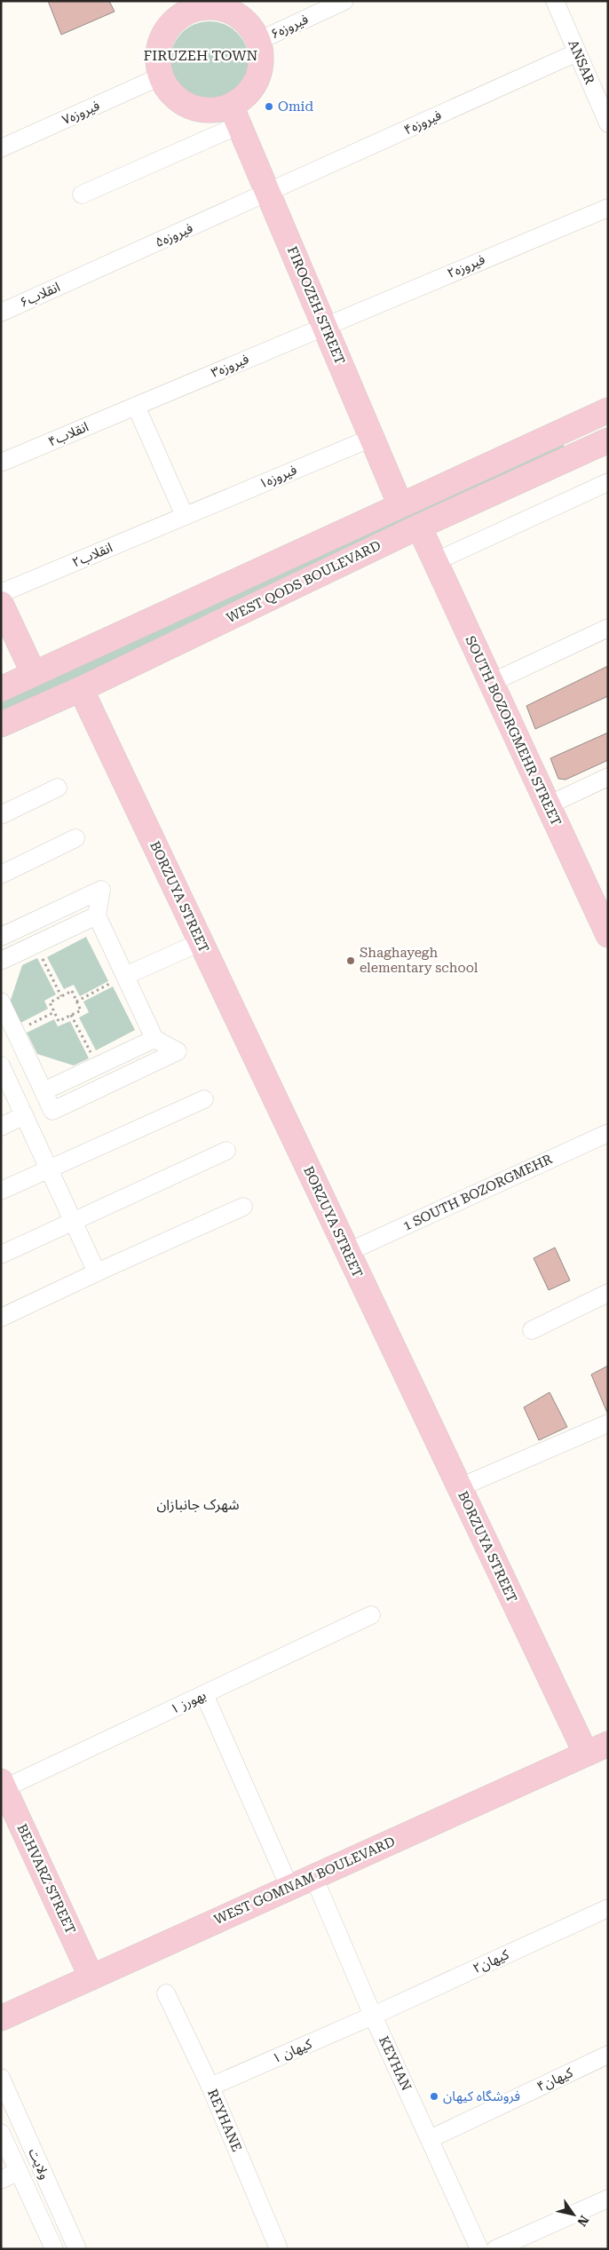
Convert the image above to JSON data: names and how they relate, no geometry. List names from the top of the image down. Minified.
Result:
{"streets":{"main road":["FIROOZEH STREET","WEST QODS BOULEVARD","SOUTH BOZORGMEHR STREET","BORZUYA STREET","BEHVARZ STREET","WEST GOMNAM BOULEVARD"],"street":["فیروزه۶","ANSAR","فیروزه۷","فیروزه۴","فیروزه۵","فیروزه۲","انقلاب۶","فیروزه۳","انقلاب۴","فیروزه۱","انقلاب۲","1 SOUTH BOZORGMEHR","بهورز ۱","کیهان۲","کیهان ۱","KEYHAN","کیهان۴","REYHANE","ولایت"]},"crossings":[["فیروزه۶","فیروزه۷"],["فیروزه۶","FIROOZEH STREET"],["ANSAR","فیروزه۴"],["فیروزه۷","FIROOZEH STREET"],["فیروزه۴","فیروزه۵"],["فیروزه۴","FIROOZEH STREET"],["فیروزه۵","انقلاب۶"],["فیروزه۵","FIROOZEH STREET"],["فیروزه۲","FIROOZEH STREET"],["فیروزه۲","فیروزه۳"],["FIROOZEH STREET","فیروزه۳"],["FIROOZEH STREET","فیروزه۱"],["FIROOZEH STREET","WEST QODS BOULEVARD"],["فیروزه۳","انقلاب۴"],["فیروزه۱","انقلاب۲"],["WEST QODS BOULEVARD","SOUTH BOZORGMEHR STREET"],["WEST QODS BOULEVARD","BORZUYA STREET"],["BORZUYA STREET","1 SOUTH BOZORGMEHR"],["BORZUYA STREET","WEST GOMNAM BOULEVARD"],["بهورز ۱","BEHVARZ STREET"],["BEHVARZ STREET","WEST GOMNAM BOULEVARD"],["WEST GOMNAM BOULEVARD","KEYHAN"],["کیهان۲","کیهان ۱"],["کیهان۲","KEYHAN"],["کیهان ۱","KEYHAN"],["کیهان ۱","REYHANE"],["KEYHAN","کیهان۴"]],"districts":["FIRUZEH TOWN","شهرک جانبازان"],"places":["Omid","Shaghayegh elementary school","فروشگاه کیهان"],"north":"bottom right"}
